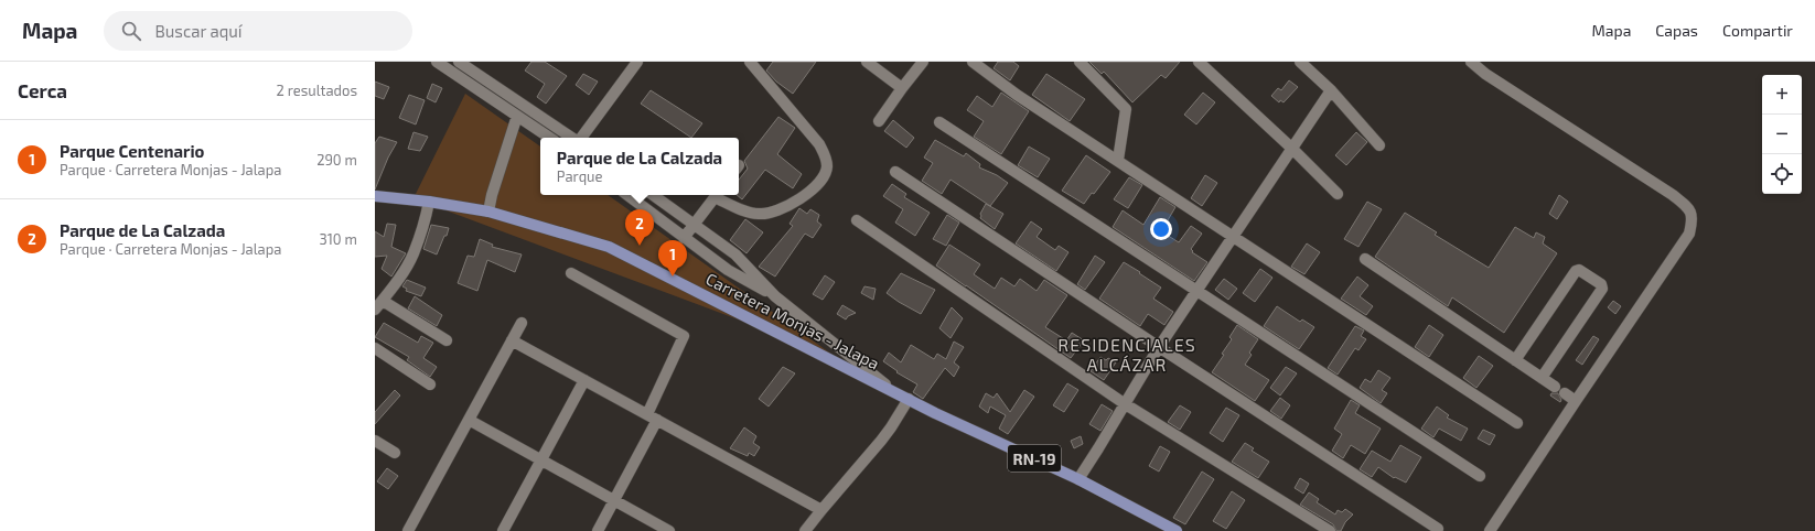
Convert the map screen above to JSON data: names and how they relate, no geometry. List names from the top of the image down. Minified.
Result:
{"streets":{"main road":["Carretera Monjas - Jalapa","RN-19"]},"districts":["RESIDENCIALES ALCÁZAR"],"page":{"header":"Mapa","search":"Buscar aquí","nav":["Mapa","Capas","Compartir"],"heading":["Cerca","2 resultados"],"map_buttons":["+","−"],"list":[{"mark":"1","name":"Parque Centenario","note":"Parque · Carretera Monjas - Jalapa","value":"290 m"},{"mark":"2","name":"Parque de La Calzada","note":"Parque · Carretera Monjas - Jalapa","value":"310 m"}],"popup":["Parque de La Calzada","Parque"],"pins":["2","1"]}}
